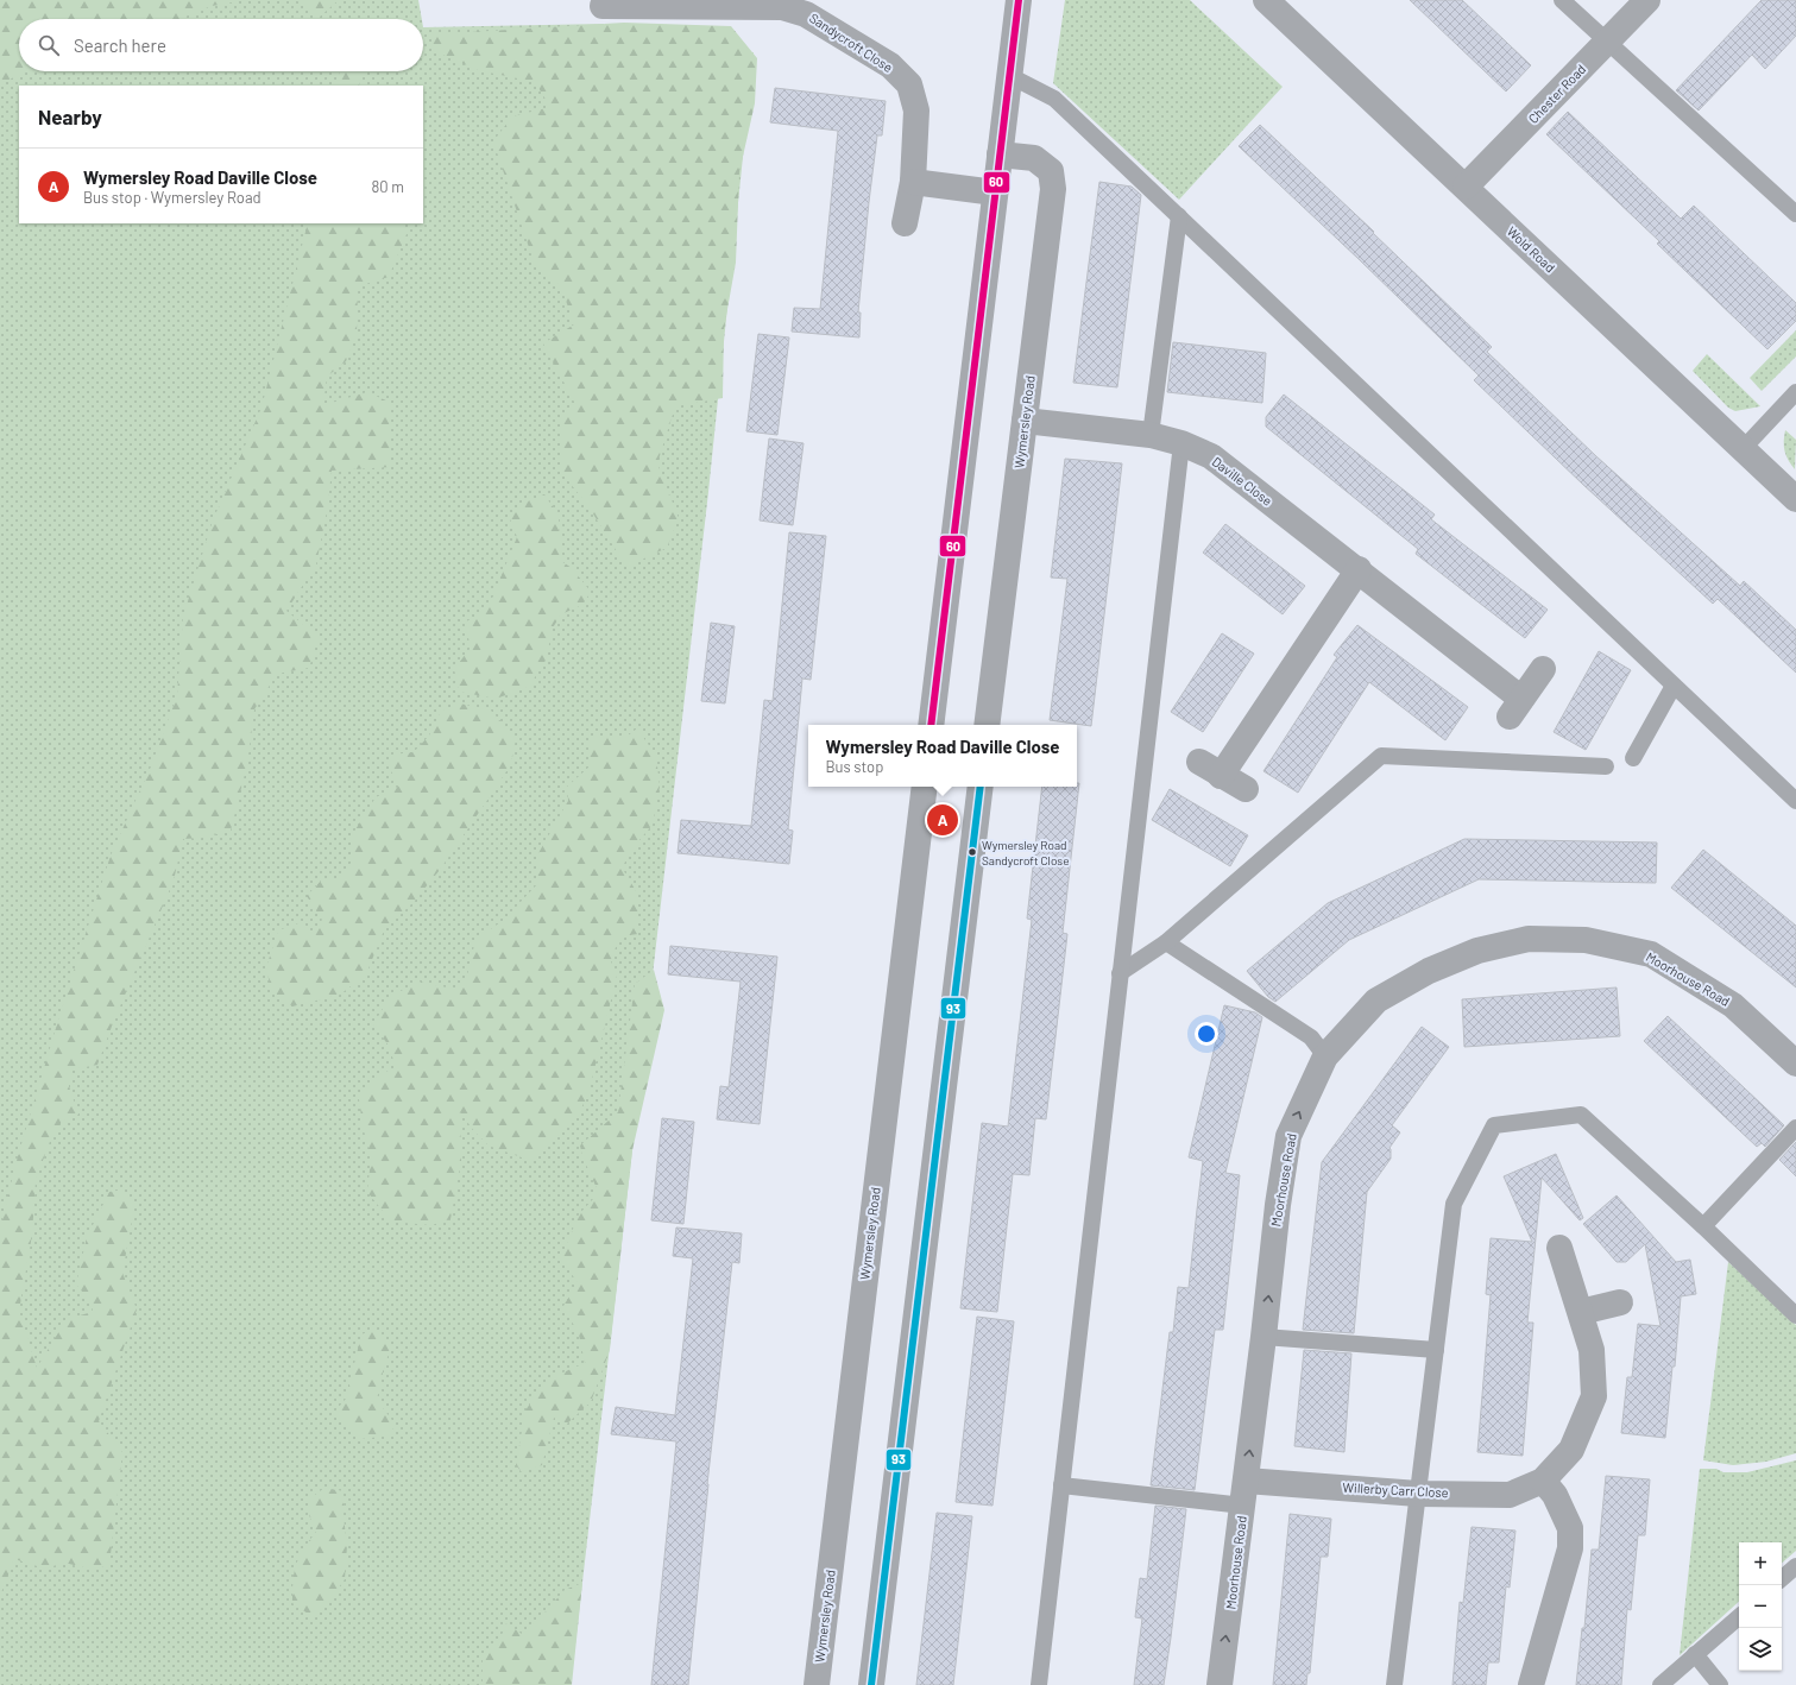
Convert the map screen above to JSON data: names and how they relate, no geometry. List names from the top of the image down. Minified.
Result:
{"streets":{"street":["Sandycroft Close","Chester Road","Wold Road","Wymersley Road","Daville Close","Moorhouse Road","Willerby Carr Close"]},"crossings":[["Chester Road","Wold Road"],["Wymersley Road","Daville Close"],["Moorhouse Road","Willerby Carr Close"]],"one_way":["Moorhouse Road"],"places":["Wymersley Road Sandycroft Close"],"lines":["transit line 60","transit line 93"],"page":{"search":"Search here","heading":"Nearby","list":[{"mark":"A","name":"Wymersley Road Daville Close","note":"Bus stop · Wymersley Road","value":"80 m"}],"popup":["Wymersley Road Daville Close","Bus stop"],"pins":"A","map_buttons":["+","−"]}}
